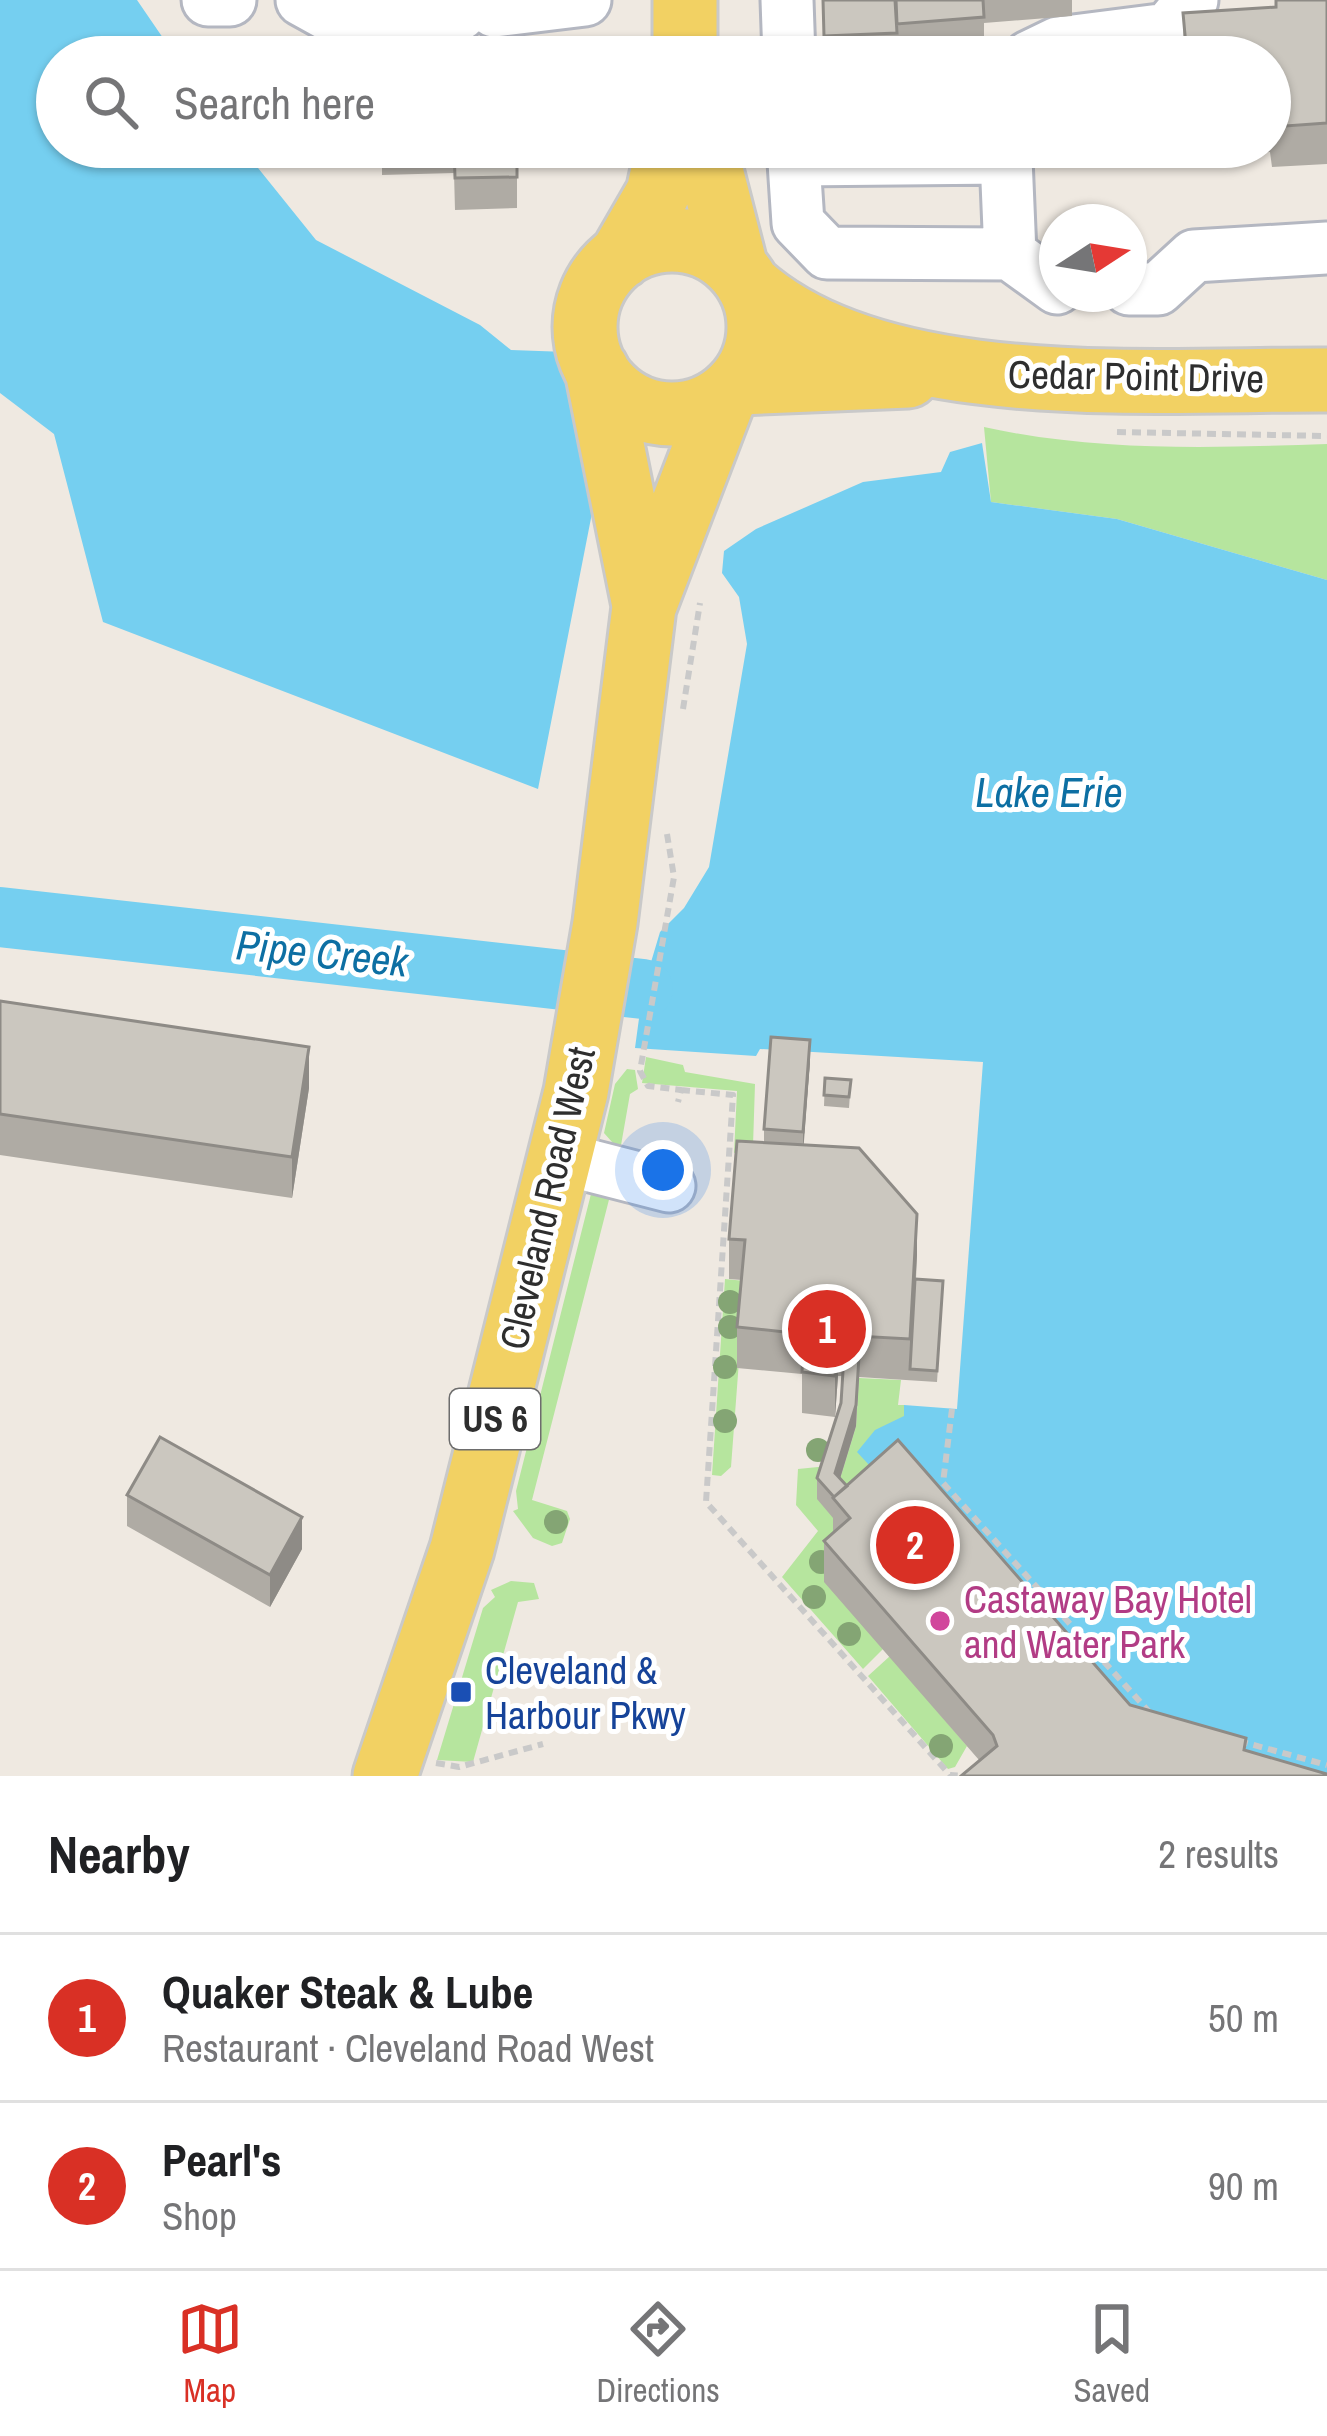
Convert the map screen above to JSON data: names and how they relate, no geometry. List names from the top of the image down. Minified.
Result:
{"streets":{"main road":["Cedar Point Drive","Cleveland Road West","US 6"]},"crossings":[["Cedar Point Drive","Cleveland Road West"]],"water":["Lake Erie","Pipe Creek"],"places":{"other":["Castaway Bay Hotel and Water Park"],"transit":["Cleveland & Harbour Pkwy"]},"north":"right","page":{"search":"Search here","pins":["1","2"],"heading":["Nearby","2 results"],"list":[{"mark":"1","name":"Quaker Steak & Lube","note":"Restaurant · Cleveland Road West","value":"50 m"},{"mark":"2","name":"Pearl's","note":"Shop","value":"90 m"}],"nav":["Map","Directions","Saved"]}}
